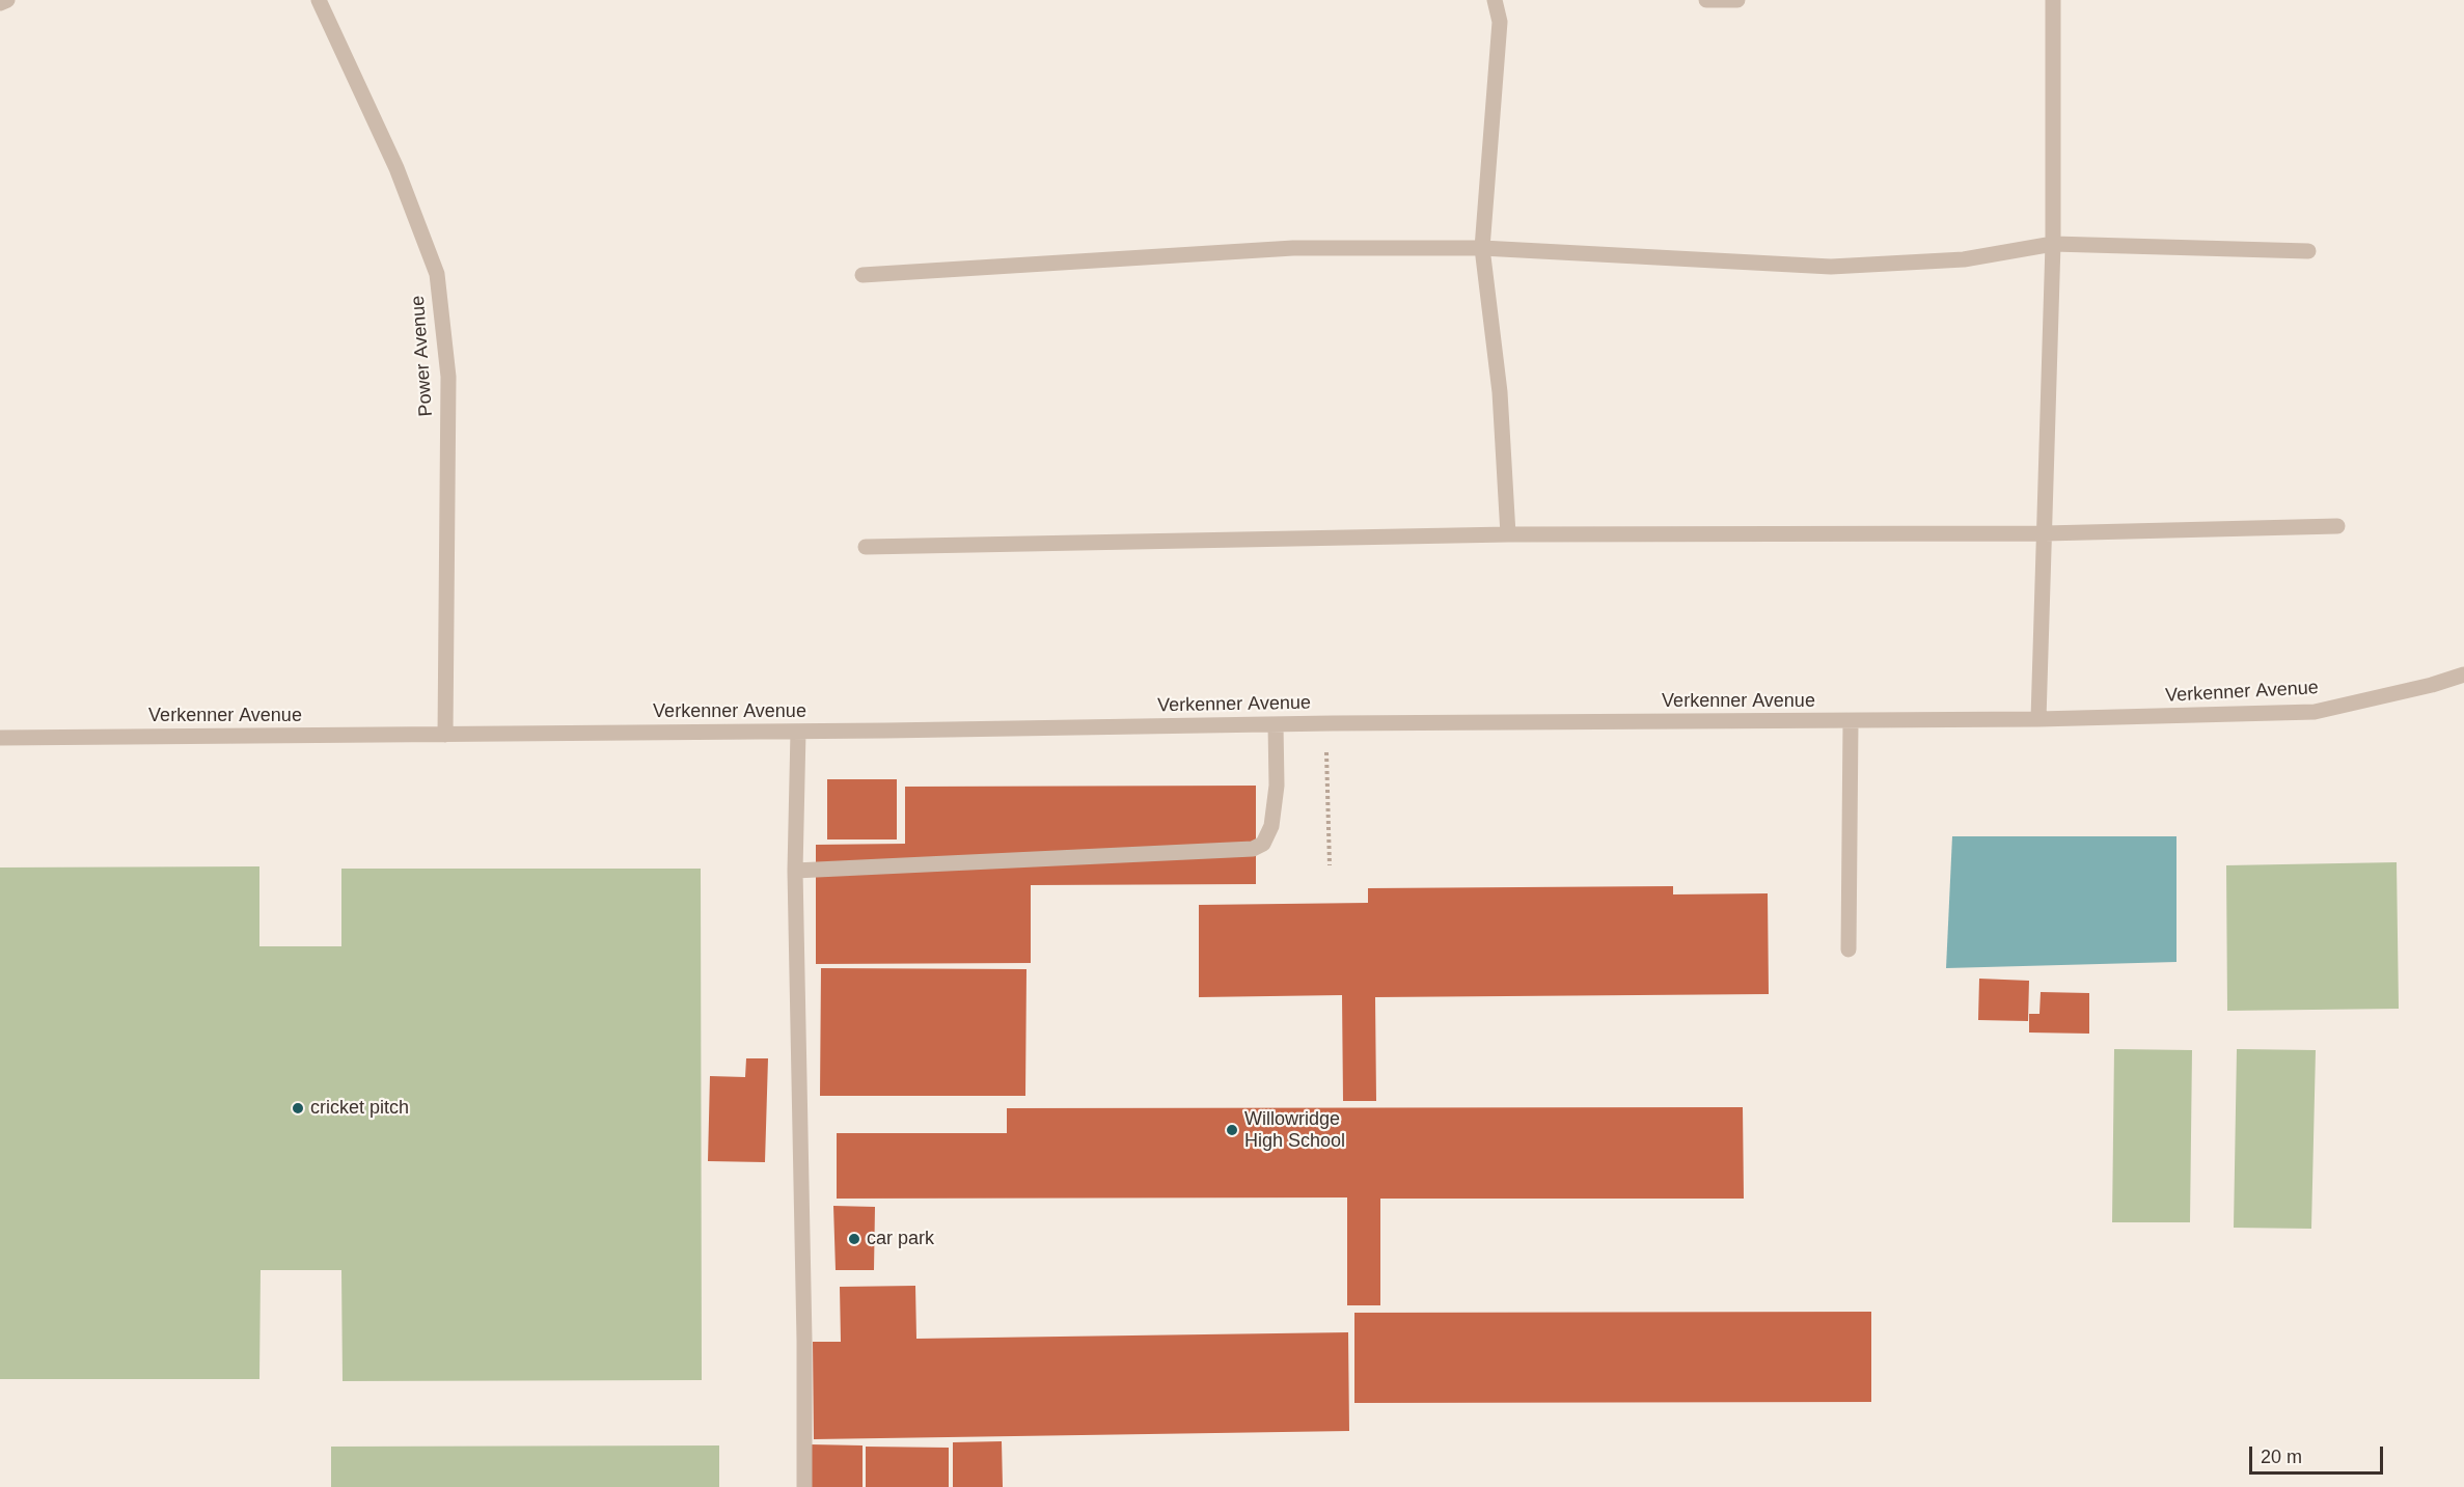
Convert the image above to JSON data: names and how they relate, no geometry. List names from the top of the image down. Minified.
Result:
{"streets":{"street":["Power Avenue","Verkenner Avenue"]},"crossings":[["Power Avenue","Verkenner Avenue"]],"places":["cricket pitch","Willowridge High School","car park"],"scale_bar":"20 m"}
